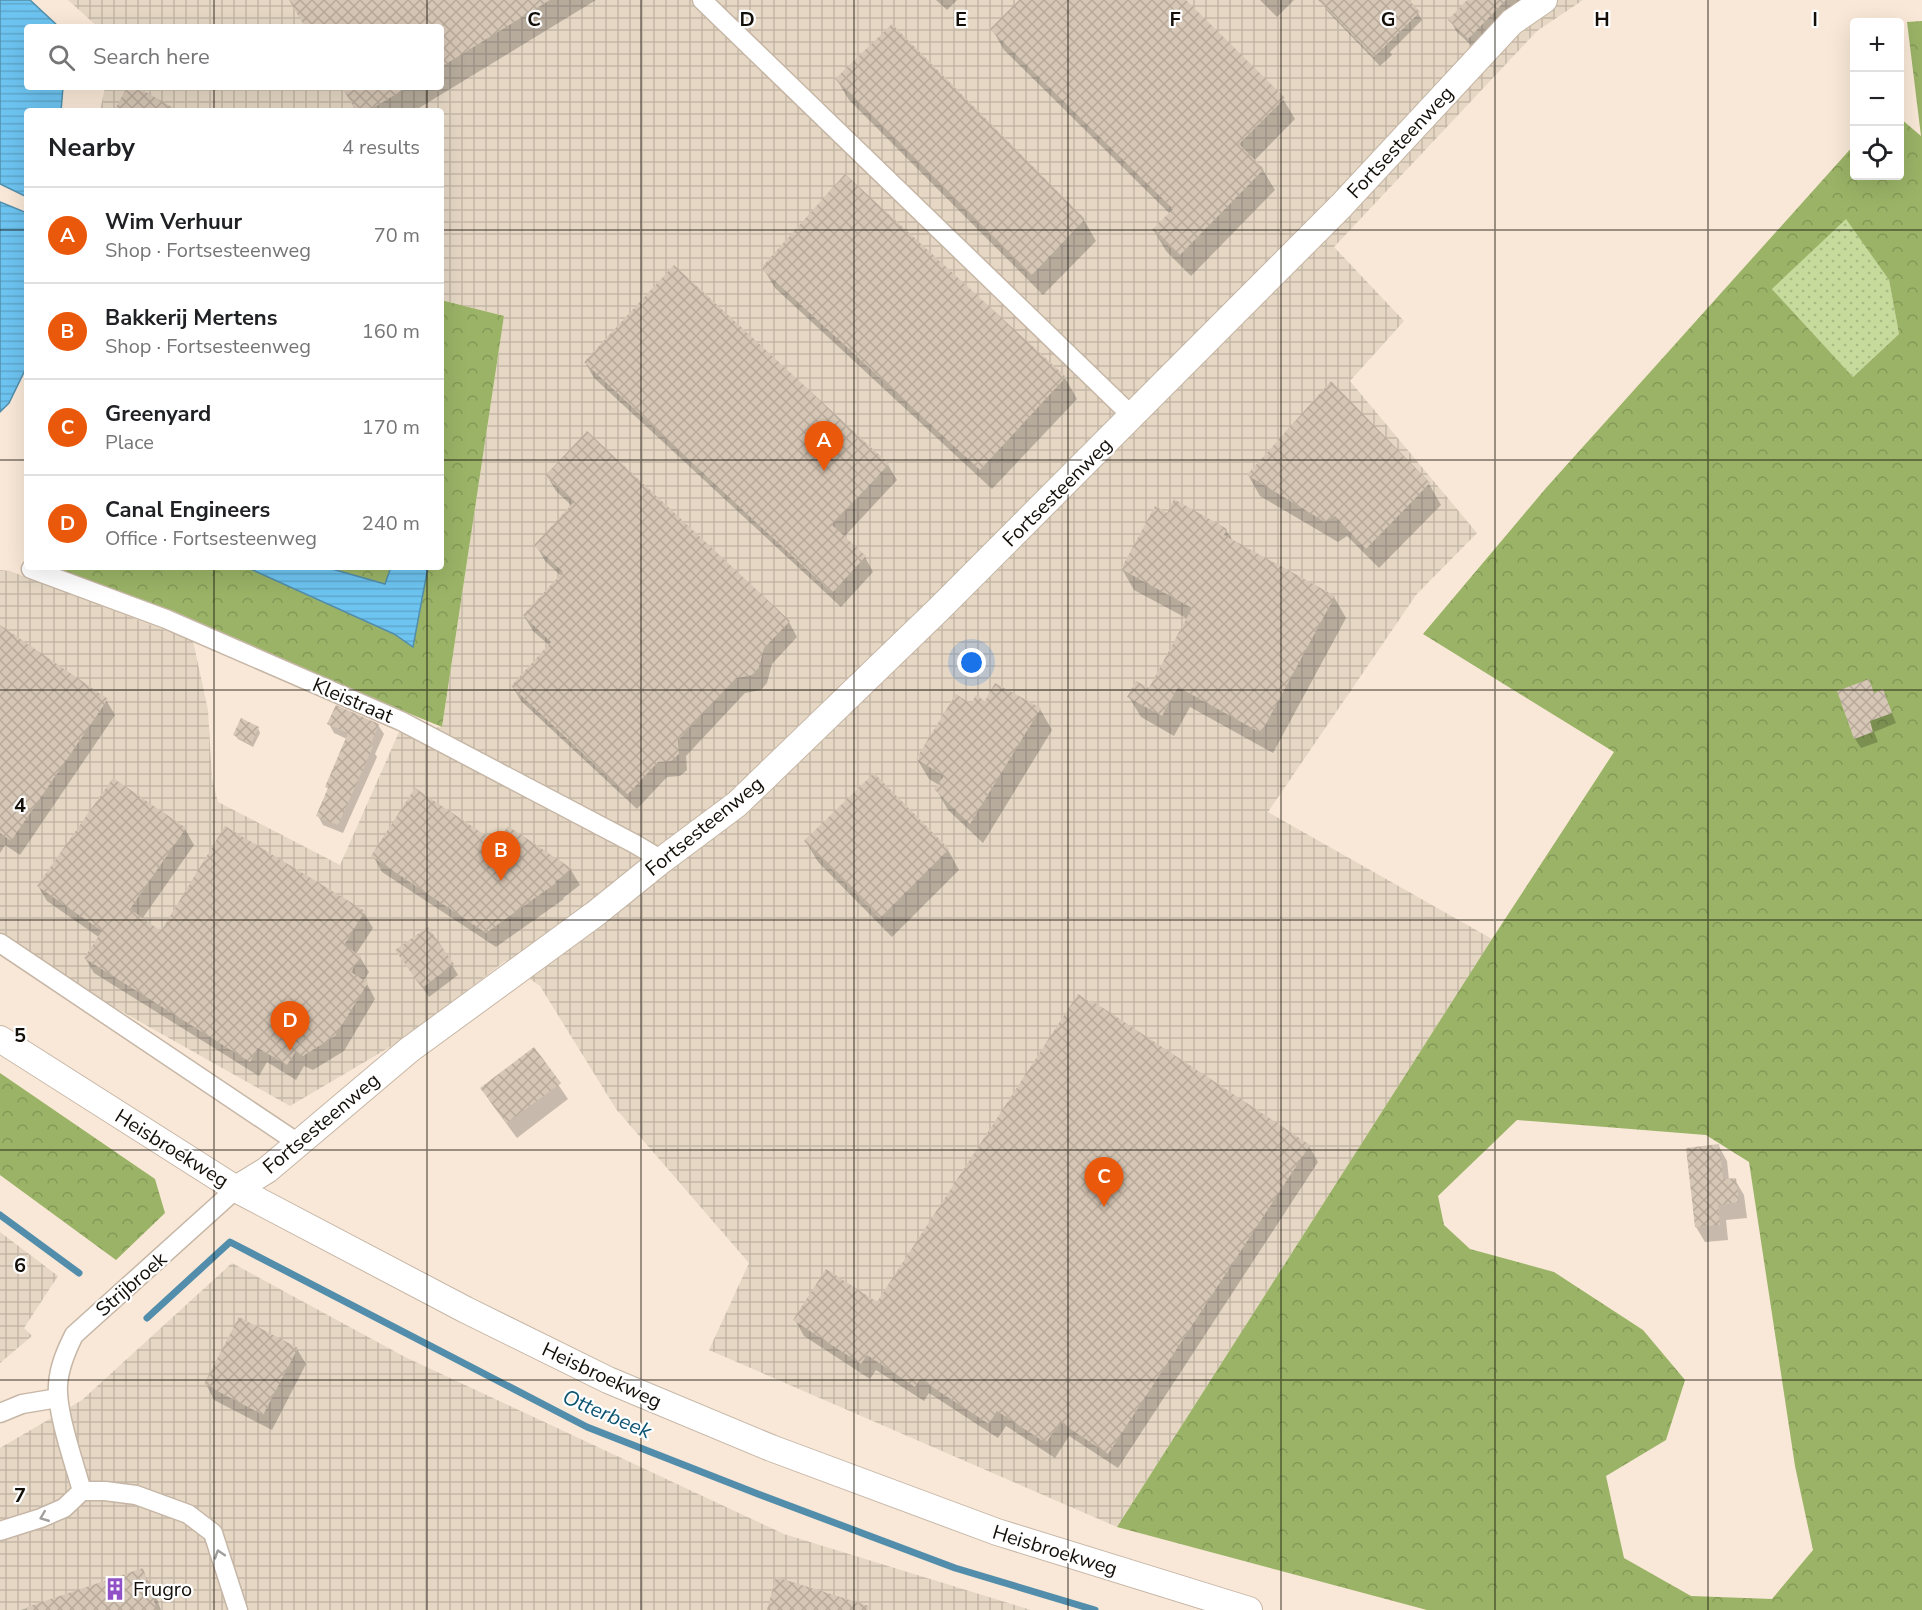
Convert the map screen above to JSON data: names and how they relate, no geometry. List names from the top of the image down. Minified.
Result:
{"streets":{"street":["Fortsesteenweg","Kleistraat","Heisbroekweg","Strijbroek"]},"crossings":[["Fortsesteenweg","Kleistraat"],["Fortsesteenweg","Heisbroekweg"],["Fortsesteenweg","Strijbroek"],["Heisbroekweg","Strijbroek"]],"water":["Otterbeek"],"places":{"building":["Frugro"]},"page":{"map_buttons":["+","−"],"search":"Search here","heading":["Nearby","4 results"],"list":[{"mark":"A","name":"Wim Verhuur","note":"Shop · Fortsesteenweg","value":"70 m"},{"mark":"B","name":"Bakkerij Mertens","note":"Shop · Fortsesteenweg","value":"160 m"},{"mark":"C","name":"Greenyard","note":"Place","value":"170 m"},{"mark":"D","name":"Canal Engineers","note":"Office · Fortsesteenweg","value":"240 m"}],"pins":["A","B","D","C"]},"grid":{"columns":["C","D","E","F","G","H","I"],"rows":["4","5","6","7"]}}
